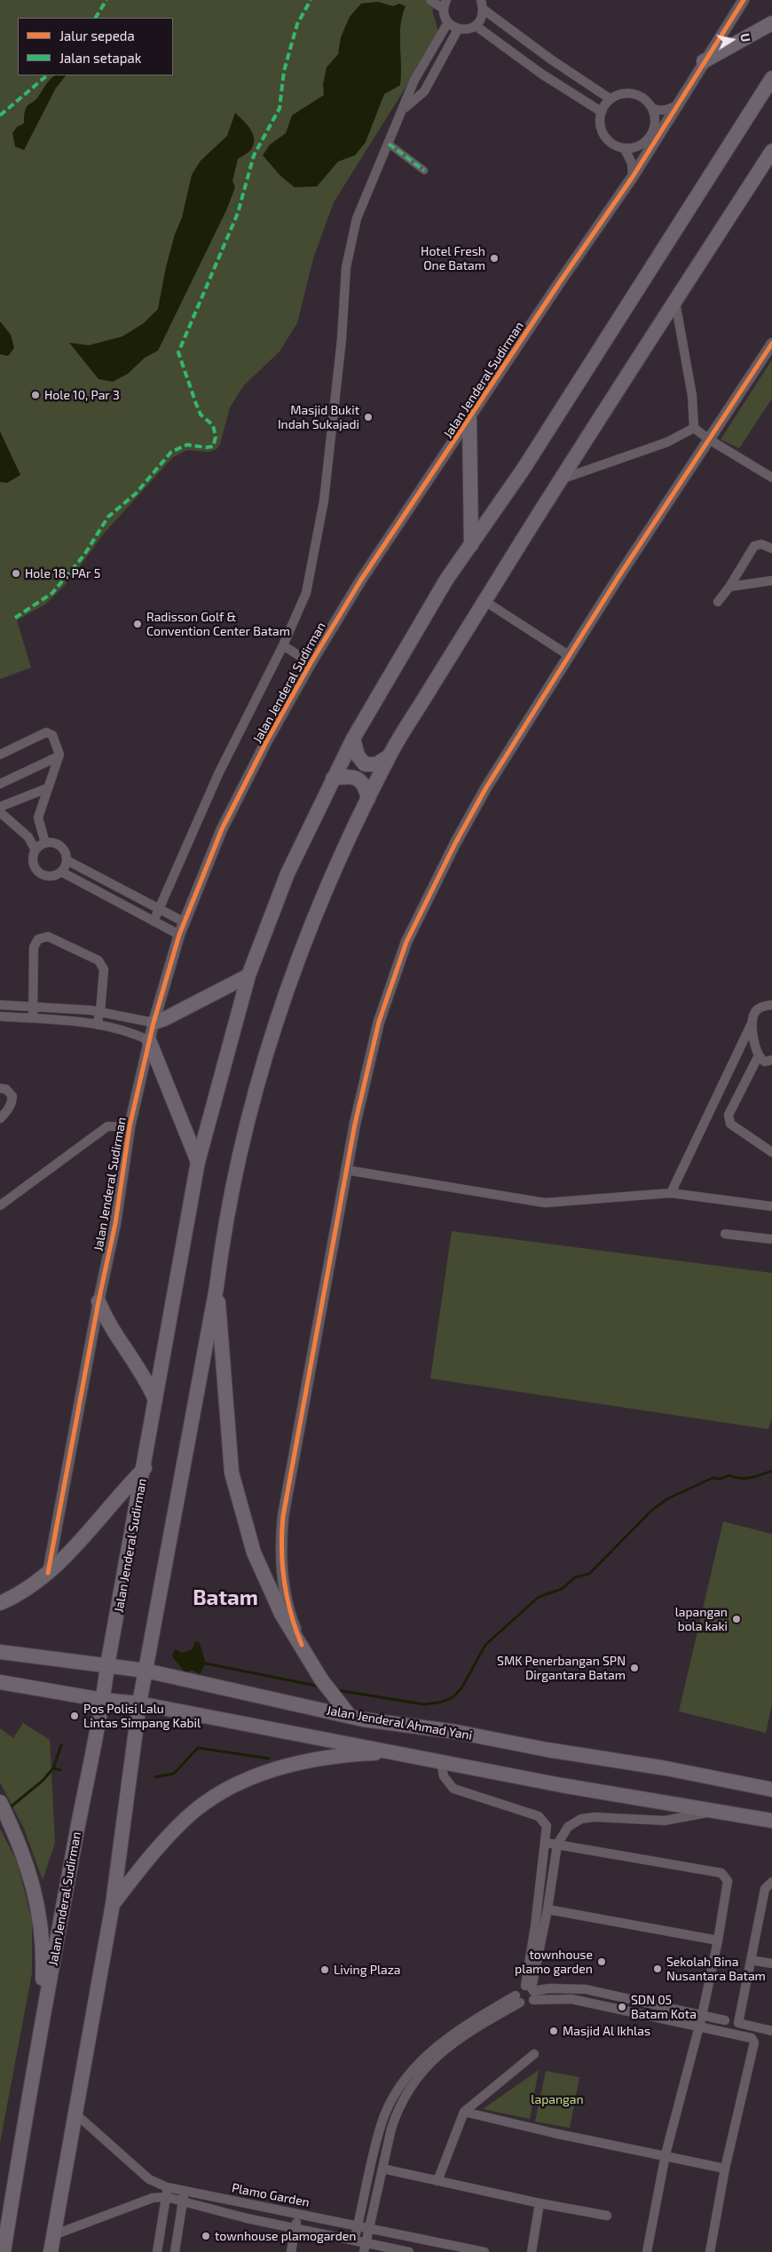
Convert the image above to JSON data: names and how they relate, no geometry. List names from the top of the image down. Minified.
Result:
{"streets":{"highway":["Jalan Jenderal Sudirman","Jalan Jenderal Ahmad Yani"],"street":["Plamo Garden"]},"crossings":[["Jalan Jenderal Sudirman","Jalan Jenderal Ahmad Yani"]],"districts":["Batam"],"parks":["lapangan"],"places":["Hotel Fresh One Batam","Hole 10, Par 3","Masjid Bukit Indah Sukajadi","Hole 18, PAr 5","Radisson Golf & Convention Center Batam","lapangan bola kaki","SMK Penerbangan SPN Dirgantara Batam","Pos Polisi Lalu Lintas Simpang Kabil","townhouse plamo garden","Sekolah Bina Nusantara Batam","Living Plaza","SDN 05 Batam Kota","Masjid Al Ikhlas","townhouse plamogarden"],"legend":["Jalur sepeda","Jalan setapak"],"north":"right"}
